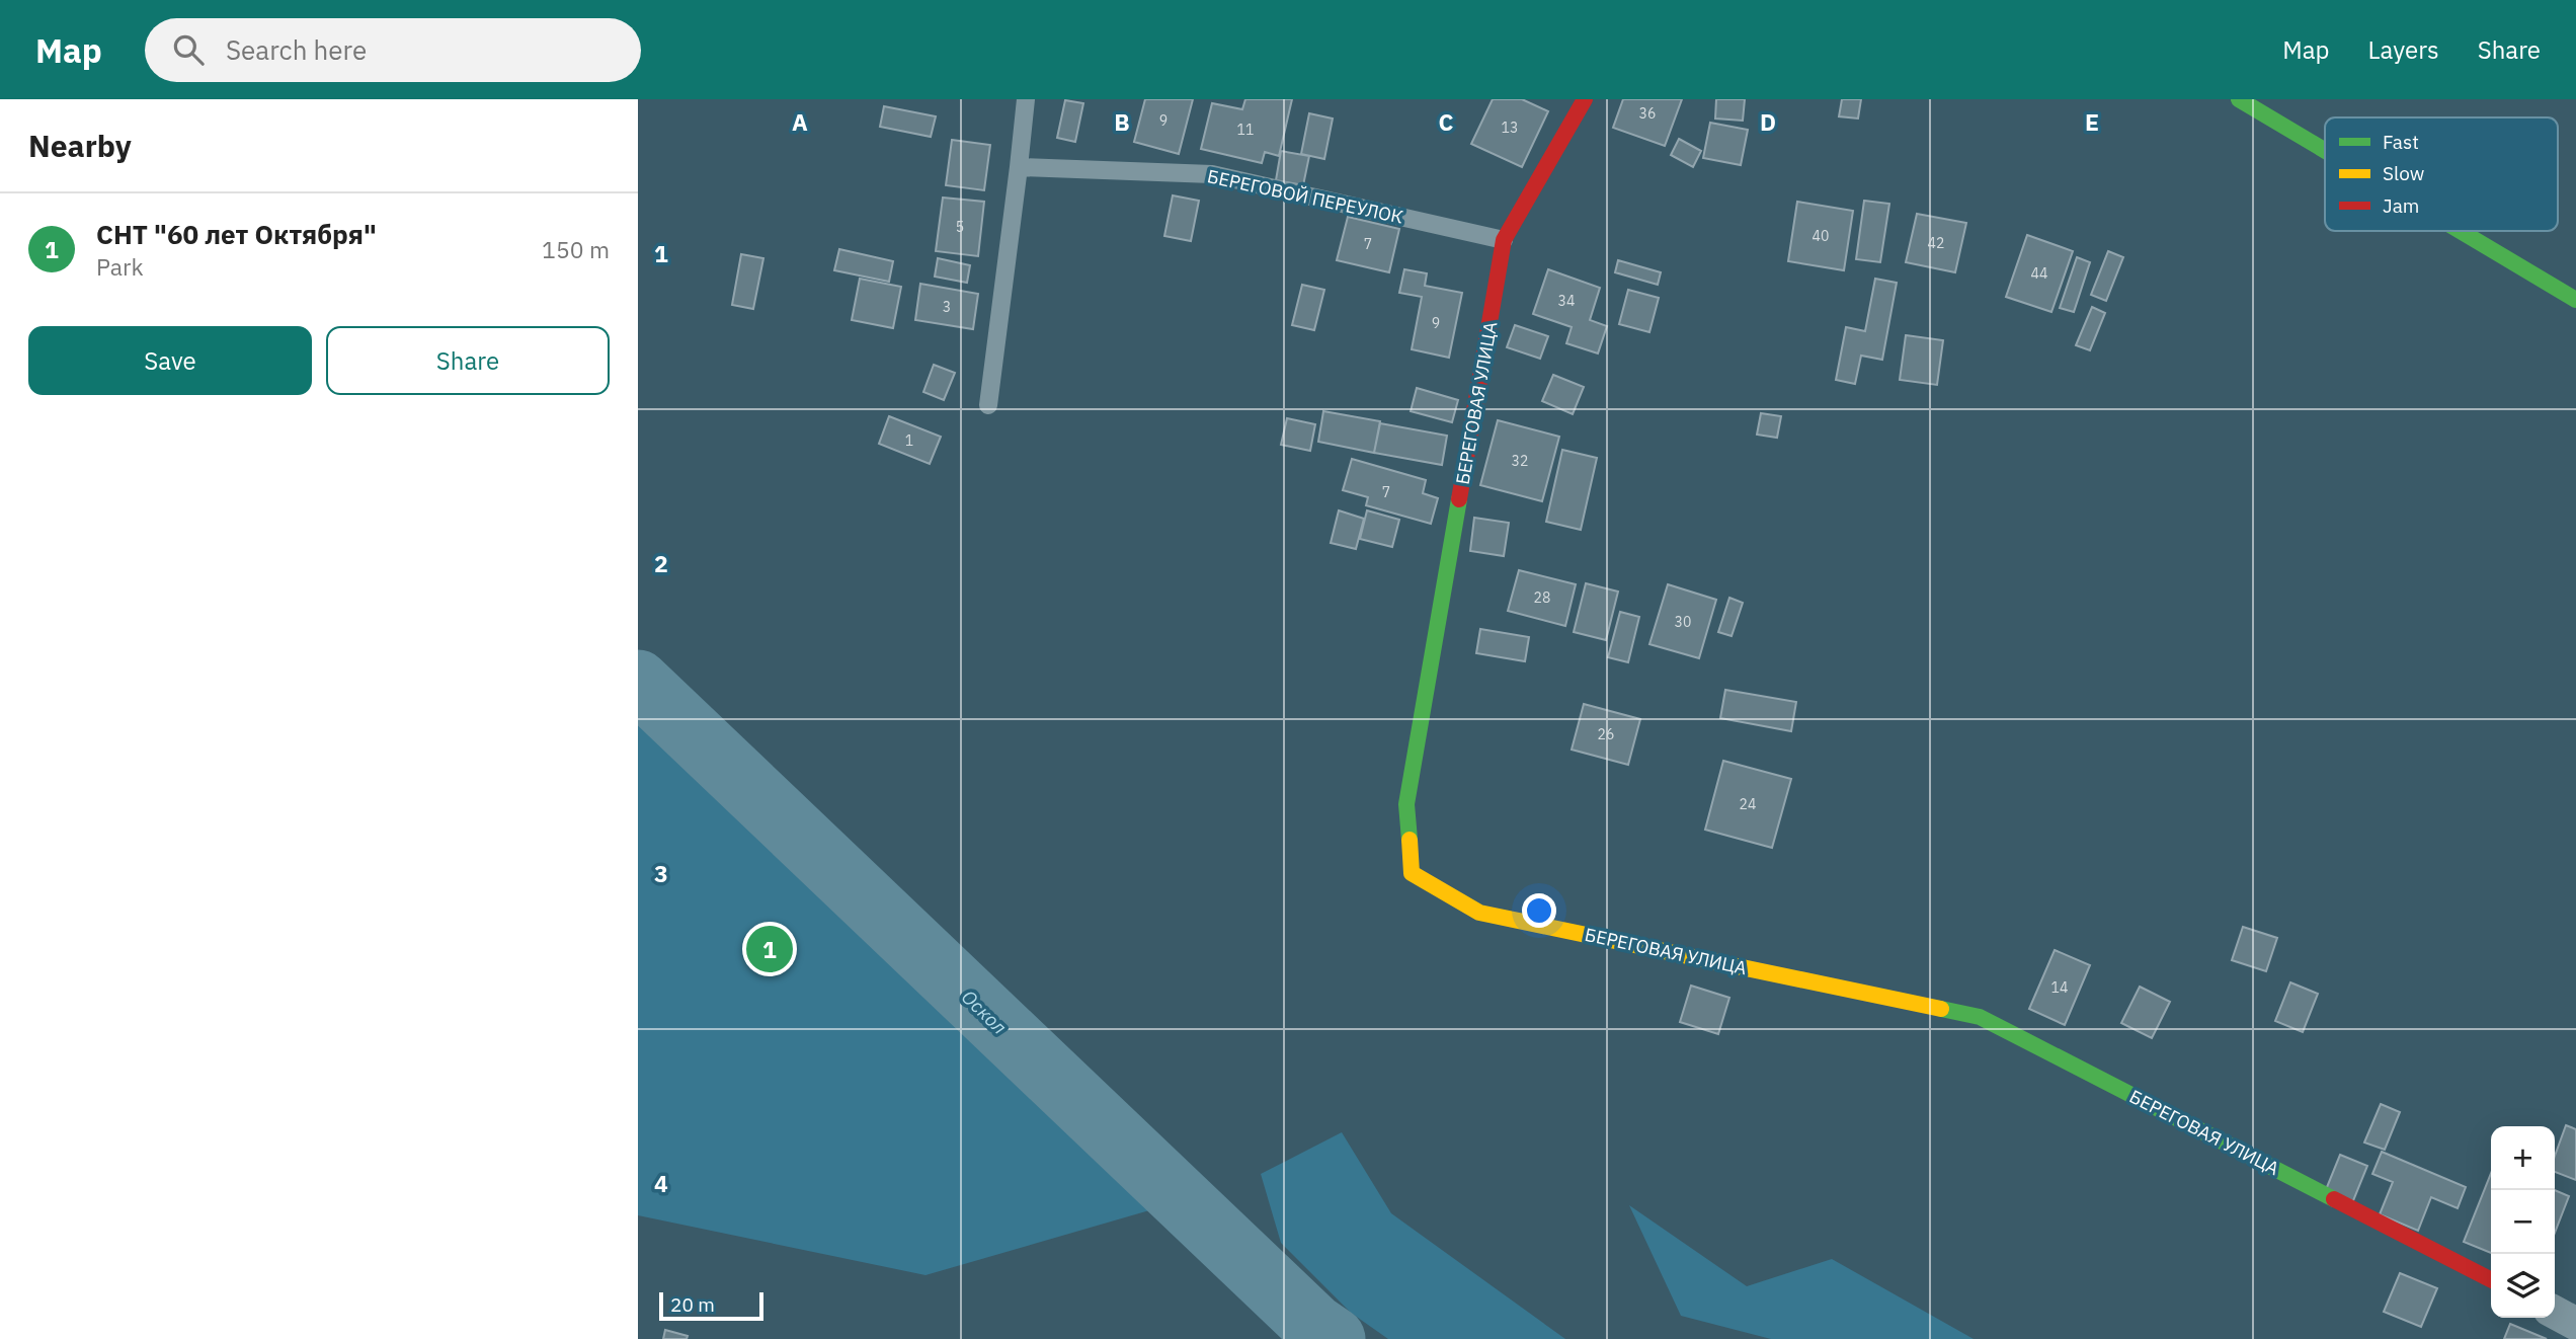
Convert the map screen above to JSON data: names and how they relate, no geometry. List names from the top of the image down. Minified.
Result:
{"streets":{"street":["БЕРЕГОВАЯ УЛИЦА"],"lane":["БЕРЕГОВОЙ ПЕРЕУЛОК"]},"crossings":[["БЕРЕГОВОЙ ПЕРЕУЛОК","БЕРЕГОВАЯ УЛИЦА"]],"water":["Оскол"],"house_numbers":["36","9","13","11","5","40","42","7","44","34","3","9","1","32","7","28","30","26","24","14"],"legend":["Fast","Slow","Jam"],"scale_bar":"20 m","page":{"header":"Map","search":"Search here","nav":["Map","Layers","Share"],"heading":"Nearby","list":[{"mark":"1","name":"СНТ \"60 лет Октября\"","note":"Park","value":"150 m"}],"buttons":["Save","Share"],"pins":"1","map_buttons":["+","−"],"scale":"20 m"},"grid":{"columns":["A","B","C","D","E"],"rows":["1","2","3","4"]}}
